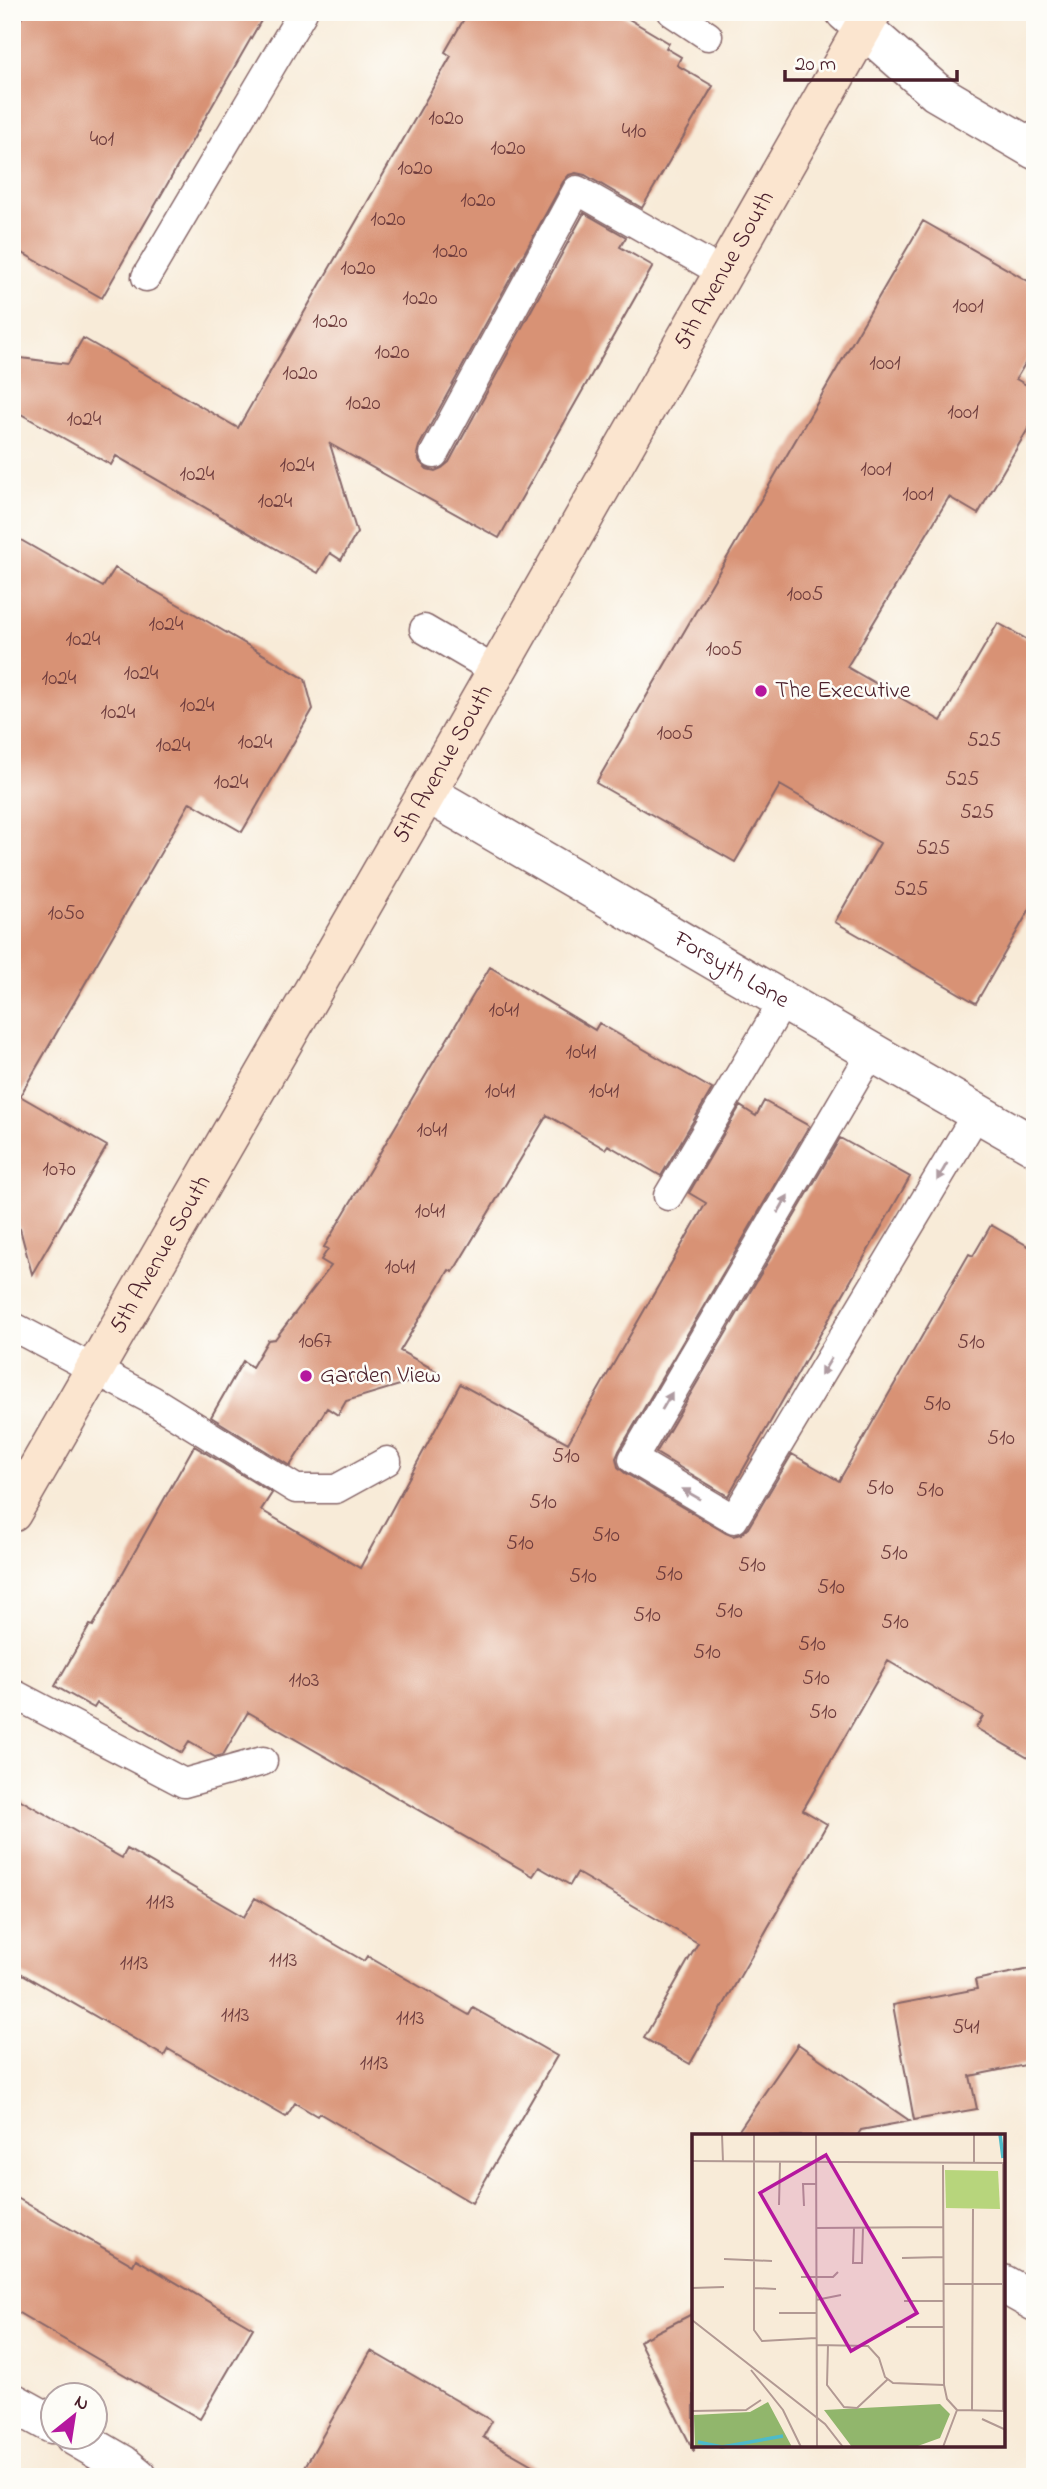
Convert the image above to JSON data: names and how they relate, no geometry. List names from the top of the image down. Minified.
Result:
{"streets":{"main road":["5th Avenue South"],"street":["Forsyth Lane"]},"crossings":[["5th Avenue South","Forsyth Lane"]],"places":["The Executive","Garden View"],"house_numbers":["1020","410","401","1020","1020","1020","1020","1020","1020","1020","1001","1020","1020","1001","1020","1020","1001","1024","1024","1001","1024","1001","1024","1005","1024","1024","1005","1024","1024","1024","1024","1005","525","1024","1024","525","1024","525","525","525","1050","1041","1041","1041","1041","1041","1070","1041","1041","1067","510","510","510","510","510","510","510","510","510","510","510","510","510","510","510","510","510","510","510","510","1103","510","1113","1113","1113","1113","1113","541","1113"],"scale_bar":"20 m","north":"top right"}
